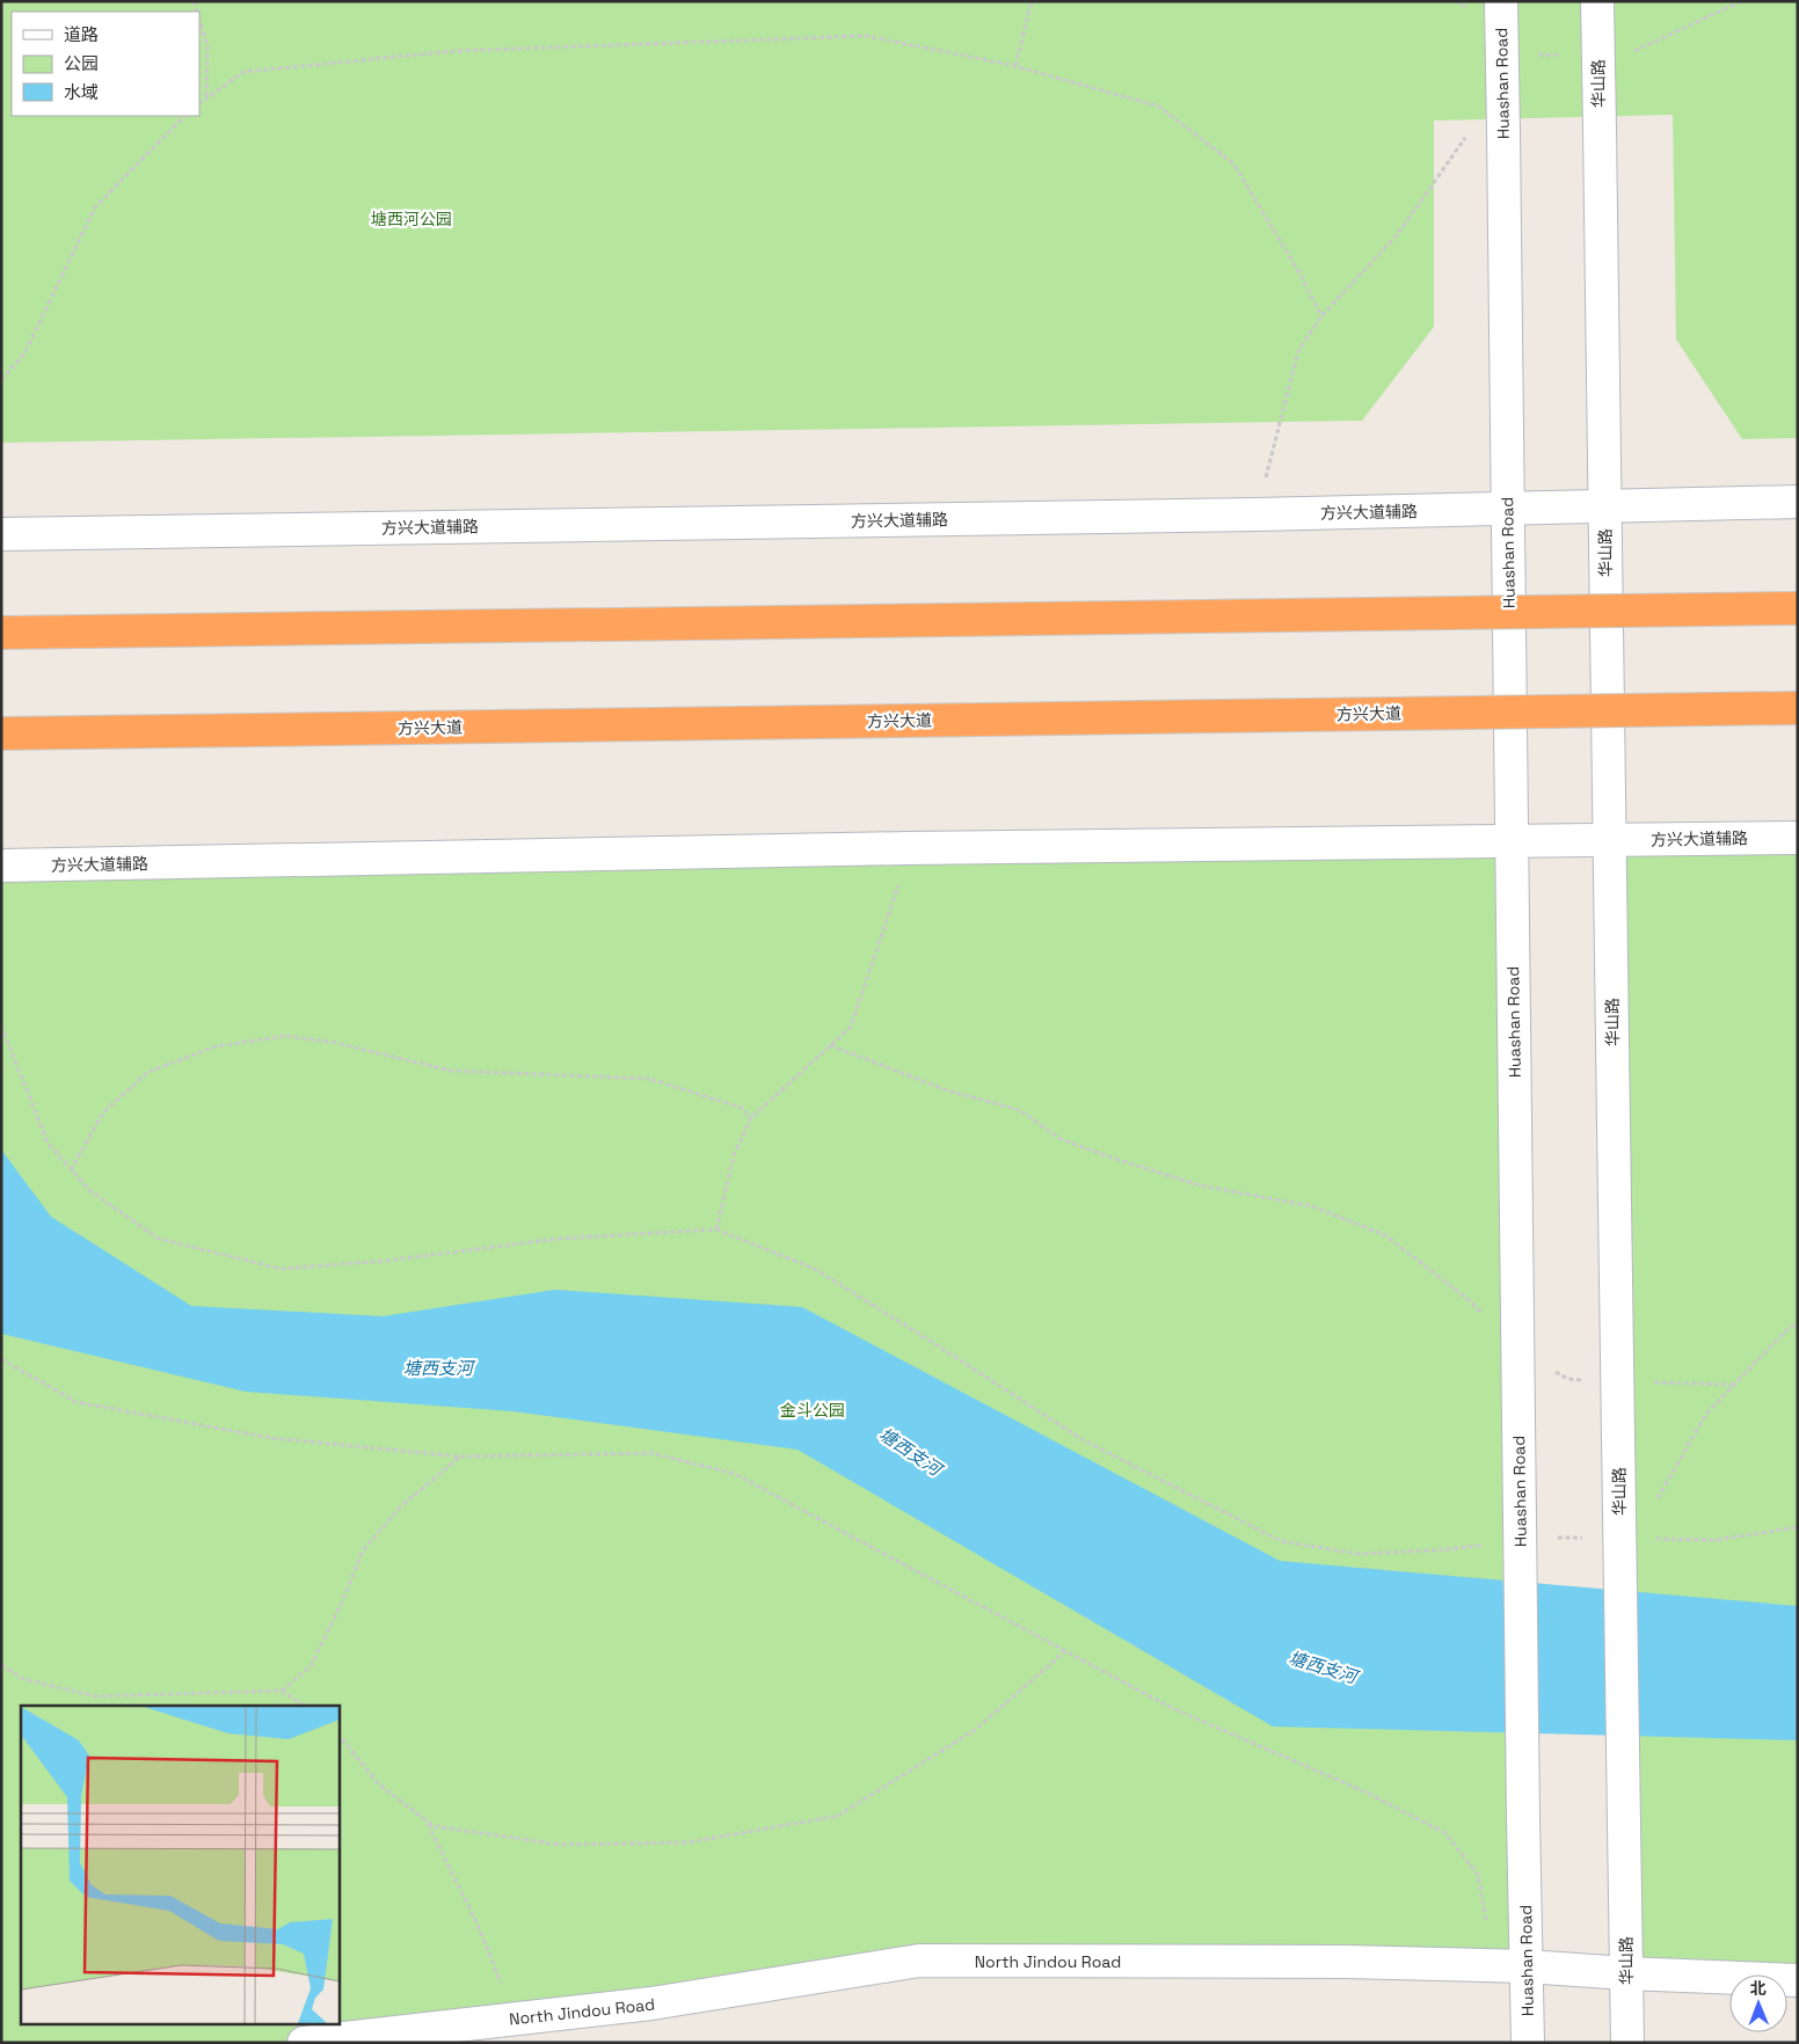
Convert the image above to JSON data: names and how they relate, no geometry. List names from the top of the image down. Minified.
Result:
{"streets":{"highway":["方兴大道"],"street":["Huashan Road","华山路","方兴大道辅路","North Jindou Road"]},"crossings":[["Huashan Road","方兴大道辅路"],["Huashan Road","North Jindou Road"],["华山路","方兴大道辅路"],["华山路","North Jindou Road"]],"water":["塘西支河"],"parks":["塘西河公园","金斗公园"],"legend":["道路","公园","水域"],"north":"top"}
